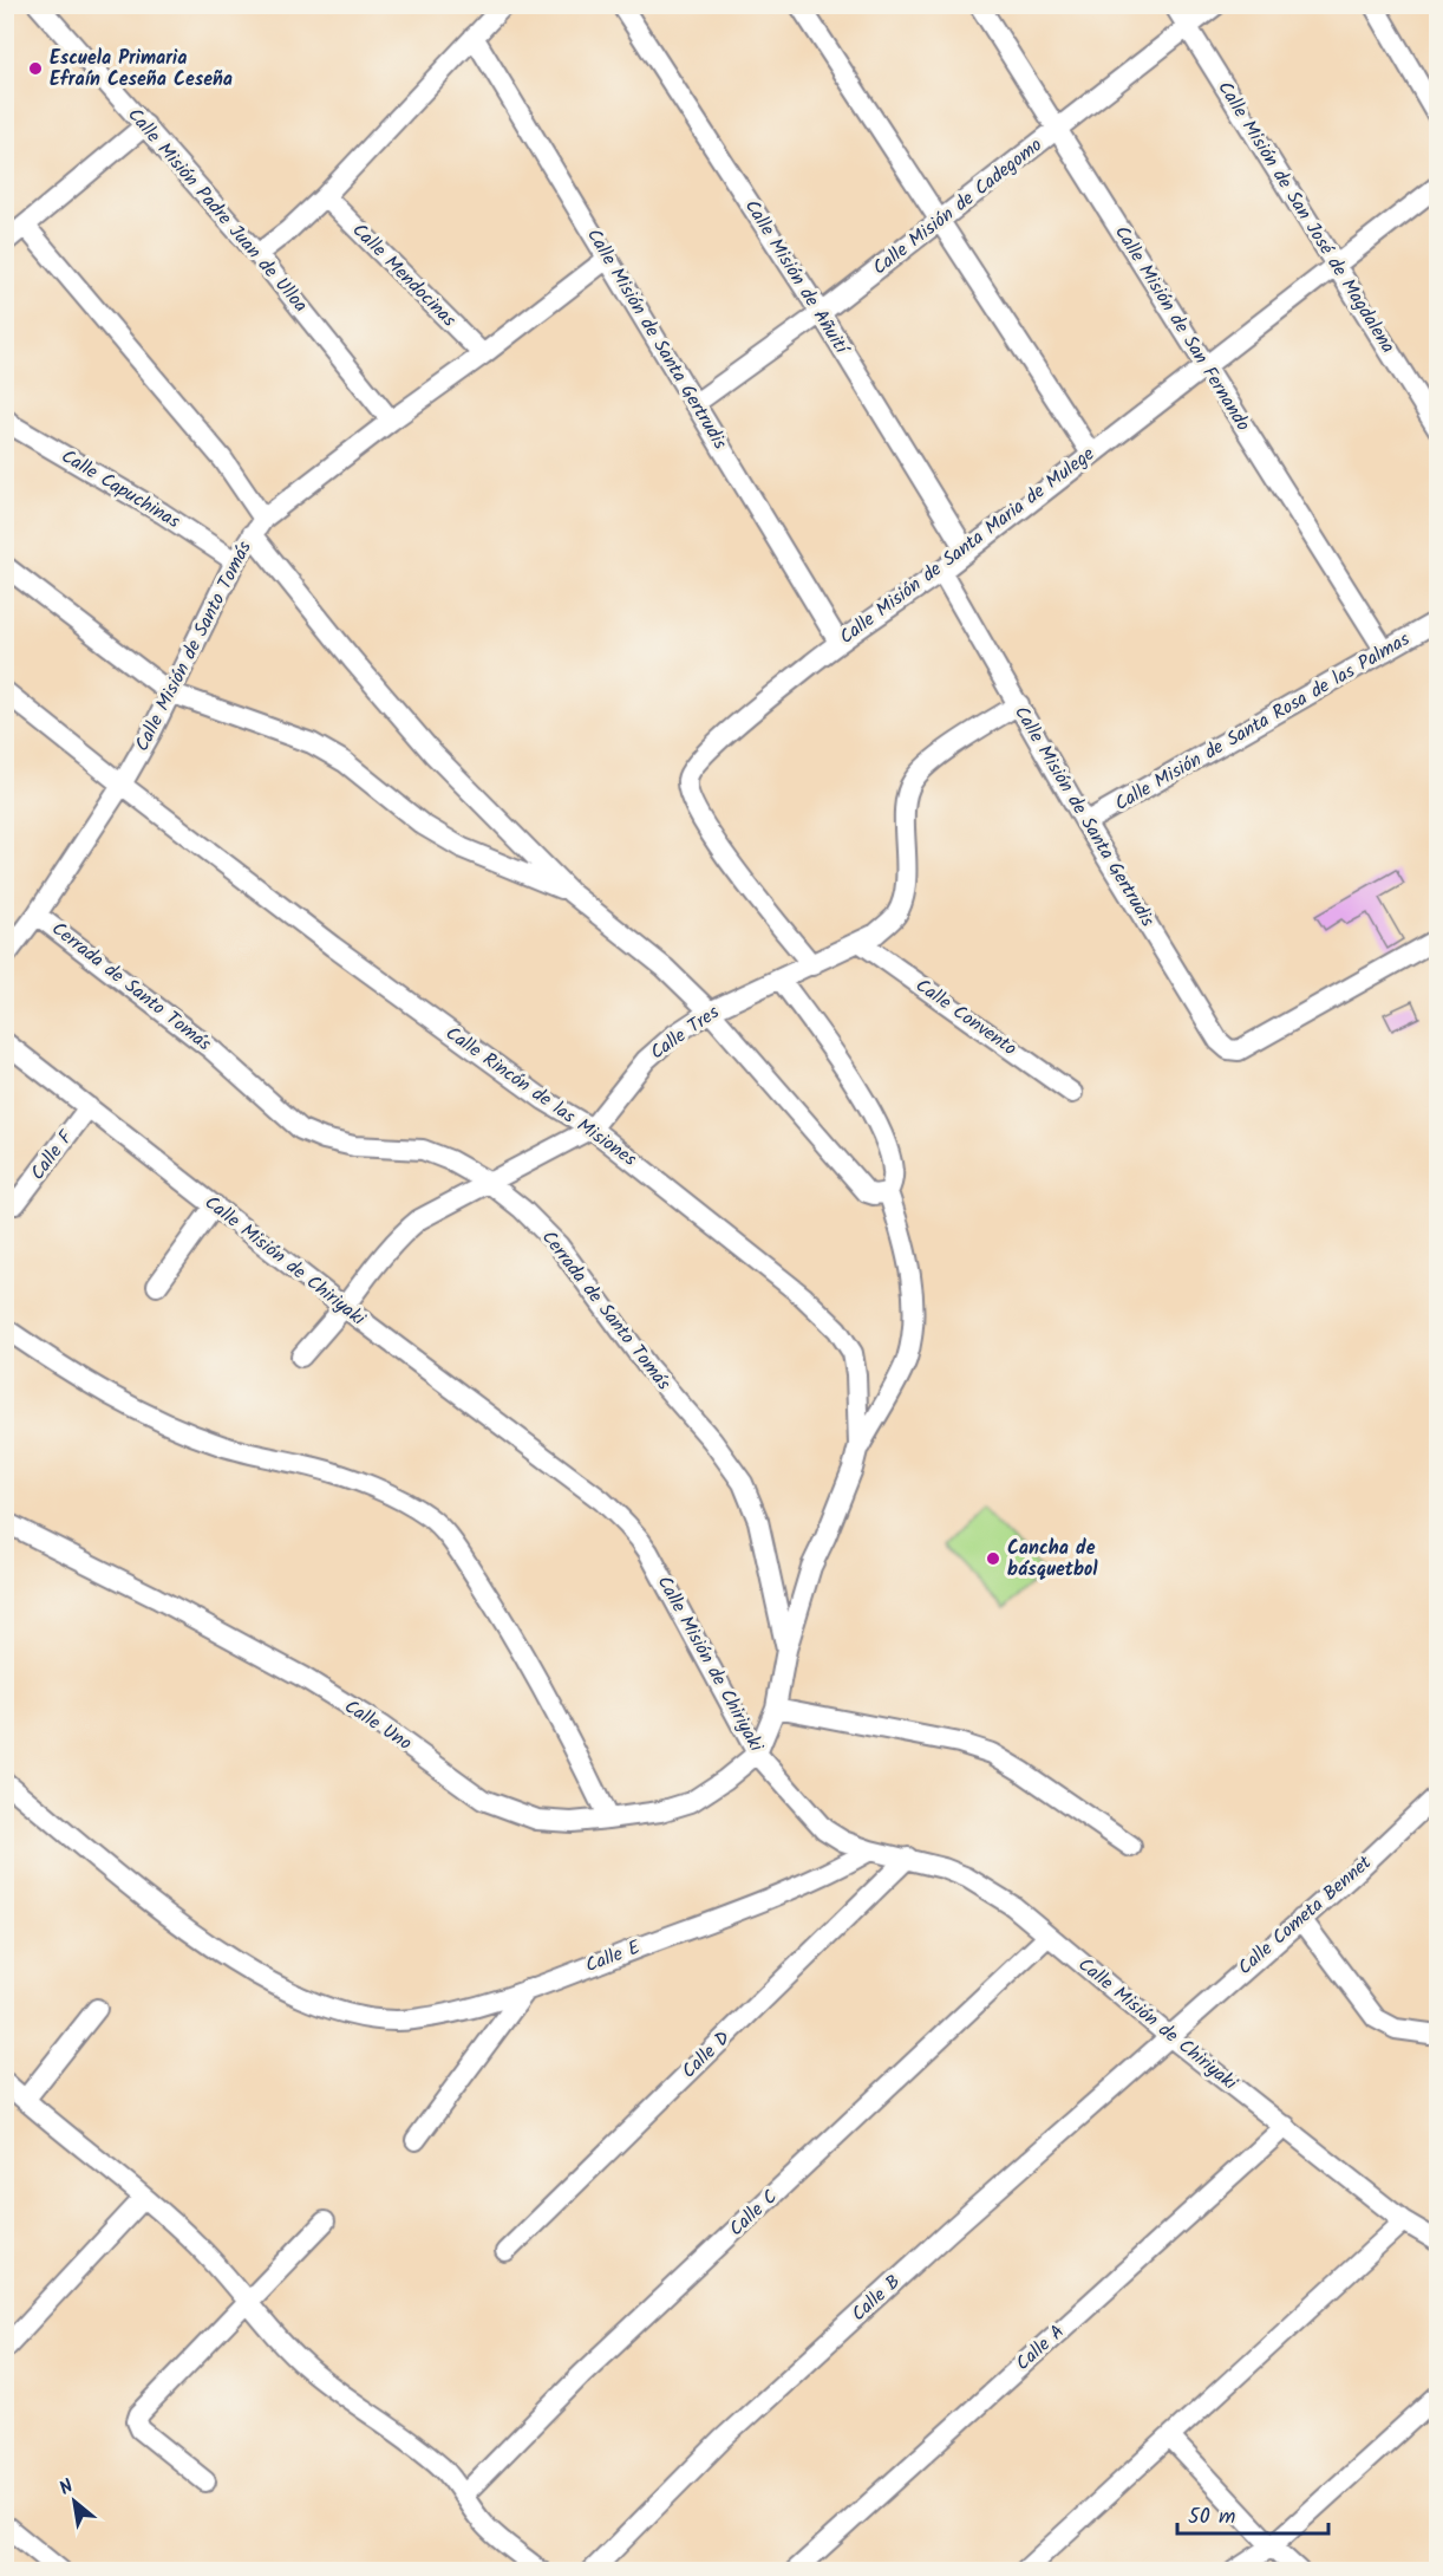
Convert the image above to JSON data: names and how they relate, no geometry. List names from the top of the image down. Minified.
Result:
{"streets":{"street":["Calle Misión de Cadegomo","Calle Misión Padre Juan de Ulloa","Calle Misión de San José de Magdalena","Calle Mendocinas","Calle Misión de Añuití","Calle Misión de San Fernando","Calle Misión de Santa Gertrudis","Calle Capuchinas","Calle Misión de Santa Maria de Mulege","Calle Misión de Santo Tomás","Calle Misión de Santa Rosa de las Palmas","Cerrada de Santo Tomás","Calle Convento","Calle Tres","Calle Rincón de las Misiones","Calle F","Calle Misión de Chiriyaki","Calle Uno","Calle Cometa Bennet","Calle E","Calle D","Calle C","Calle B","Calle A"]},"crossings":[["Calle Misión de Cadegomo","Calle Misión de San José de Magdalena"],["Calle Misión de Cadegomo","Calle Misión de Añuití"],["Calle Misión de Cadegomo","Calle Misión de San Fernando"],["Calle Misión de Cadegomo","Calle Misión de Santa Gertrudis"],["Calle Misión Padre Juan de Ulloa","Calle Misión de Santo Tomás"],["Calle Misión de San José de Magdalena","Calle Misión de Santa Maria de Mulege"],["Calle Mendocinas","Calle Misión de Santo Tomás"],["Calle Misión de Añuití","Calle Misión de Santa Maria de Mulege"],["Calle Misión de San Fernando","Calle Misión de Santa Maria de Mulege"],["Calle Misión de San Fernando","Calle Misión de Santa Rosa de las Palmas"],["Calle Misión de Santa Gertrudis","Calle Misión de Santa Maria de Mulege"],["Calle Misión de Santa Gertrudis","Calle Misión de Santo Tomás"],["Calle Misión de Santa Gertrudis","Calle Misión de Santa Rosa de las Palmas"],["Calle Misión de Santa Gertrudis","Calle Tres"],["Calle Capuchinas","Calle Misión de Santo Tomás"],["Calle Misión de Santa Maria de Mulege","Calle Tres"],["Calle Misión de Santo Tomás","Cerrada de Santo Tomás"],["Calle Misión de Santo Tomás","Calle Rincón de las Misiones"],["Cerrada de Santo Tomás","Calle Tres"],["Cerrada de Santo Tomás","Calle Rincón de las Misiones"],["Cerrada de Santo Tomás","Calle Misión de Chiriyaki"],["Cerrada de Santo Tomás","Calle Uno"],["Calle Convento","Calle Tres"],["Calle Tres","Calle Rincón de las Misiones"],["Calle Tres","Calle Misión de Chiriyaki"],["Calle F","Calle Misión de Chiriyaki"],["Calle Misión de Chiriyaki","Calle Uno"],["Calle Misión de Chiriyaki","Calle Cometa Bennet"],["Calle Misión de Chiriyaki","Calle E"],["Calle Misión de Chiriyaki","Calle D"],["Calle Misión de Chiriyaki","Calle C"],["Calle Misión de Chiriyaki","Calle B"],["Calle Misión de Chiriyaki","Calle A"],["Calle Cometa Bennet","Calle B"]],"places":["Escuela Primaria Efraín Ceseña Ceseña","Cancha de básquetbol"],"scale_bar":"50 m","north":"top left"}
